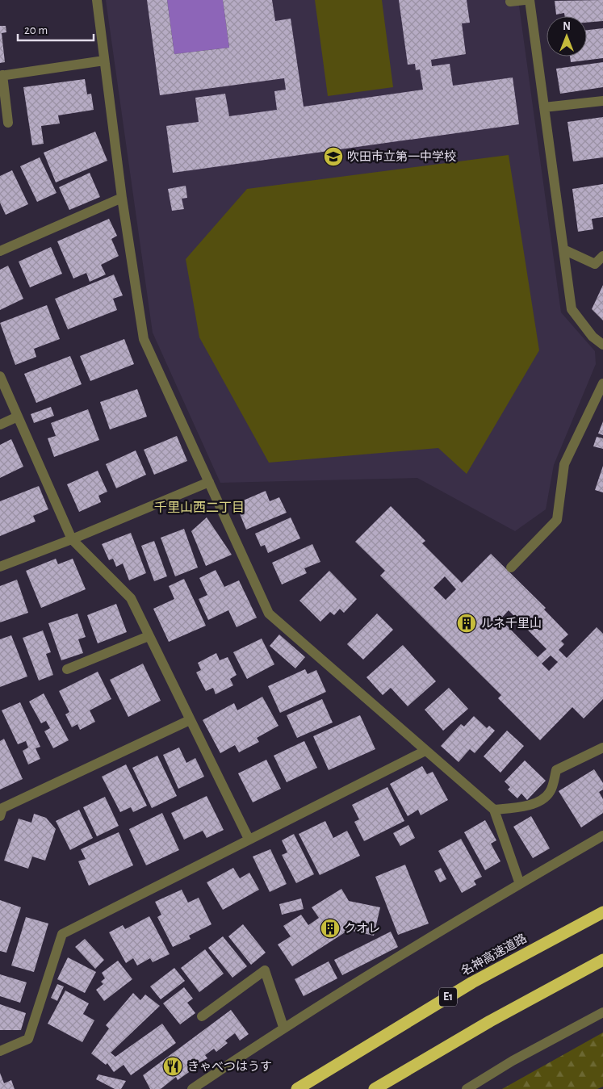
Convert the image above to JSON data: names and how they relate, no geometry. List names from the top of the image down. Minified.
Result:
{"streets":{"highway":["名神高速道路","E1"]},"districts":["千里山西二丁目"],"places":{"school or university":["吹田市立第一中学校"],"building":["ルネ千里山","クオレ"],"restaurant":["きゃべつはうす"]},"scale_bar":"20 m","north":"top"}
